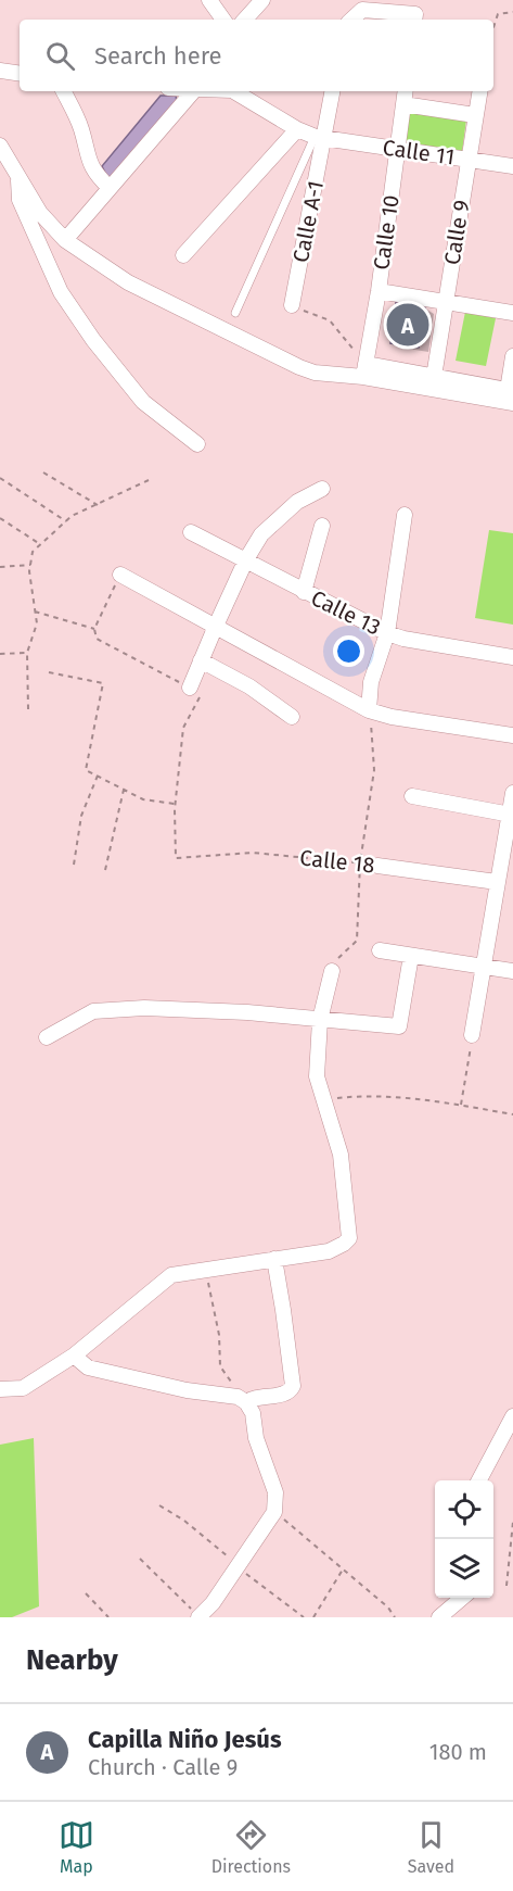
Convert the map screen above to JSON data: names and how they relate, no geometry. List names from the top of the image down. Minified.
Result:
{"streets":{"street":["Calle 11","Calle A-1","Calle 10","Calle 9","Calle 13","Calle 18"]},"crossings":[["Calle 11","Calle A-1"],["Calle 11","Calle 10"],["Calle 11","Calle 9"]],"page":{"search":"Search here","pins":"A","heading":"Nearby","list":[{"mark":"A","name":"Capilla Niño Jesús","note":"Church · Calle 9","value":"180 m"}],"nav":["Map","Directions","Saved"]}}
